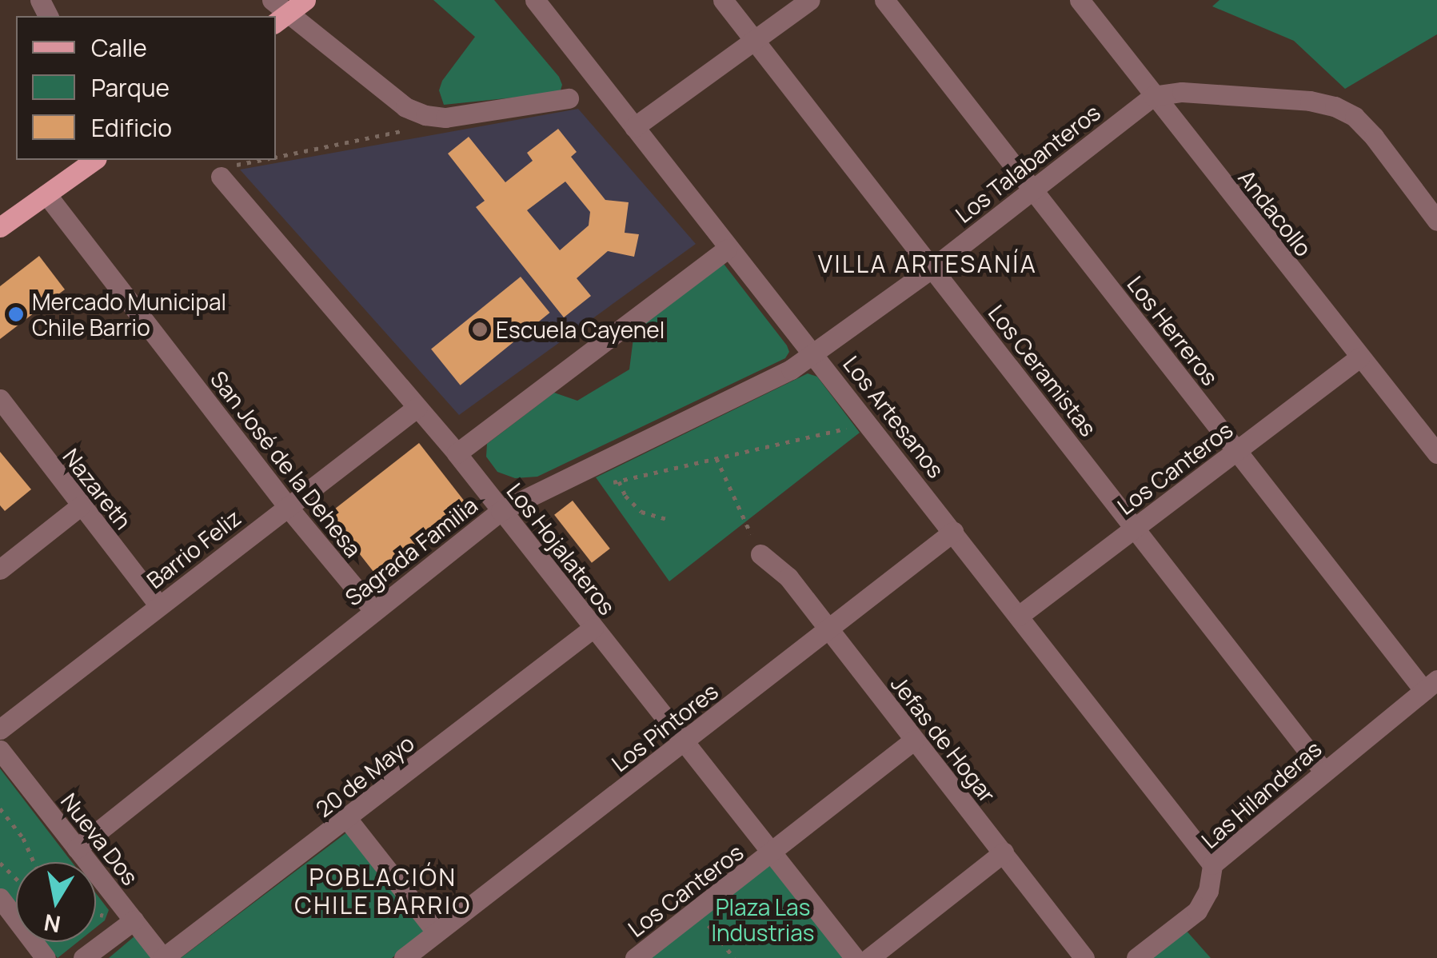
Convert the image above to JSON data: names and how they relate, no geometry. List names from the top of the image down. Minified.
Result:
{"streets":{"street":["Los Talabanteros","Andacollo","Los Herreros","Los Ceramistas","Los Artesanos","San José de la Dehesa","Los Canteros","Nazareth","Barrio Feliz","Los Hojalateros","Sagrada Familia","Los Pintores","Jefas de Hogar","20 de Mayo","Las Hilanderas","Nueva Dos"]},"crossings":[["Los Talabanteros","Andacollo"],["Los Talabanteros","Los Herreros"],["Los Talabanteros","Los Ceramistas"],["Los Talabanteros","Los Artesanos"],["Los Talabanteros","Sagrada Familia"],["Andacollo","Los Canteros"],["Los Herreros","Los Canteros"],["Los Herreros","Las Hilanderas"],["Los Ceramistas","Los Canteros"],["Los Ceramistas","Las Hilanderas"],["Los Artesanos","Los Canteros"],["Los Artesanos","Sagrada Familia"],["Los Artesanos","Los Pintores"],["Los Artesanos","Las Hilanderas"],["San José de la Dehesa","Barrio Feliz"],["San José de la Dehesa","Sagrada Familia"],["Los Canteros","Los Hojalateros"],["Los Canteros","Jefas de Hogar"],["Nazareth","Barrio Feliz"],["Barrio Feliz","Los Hojalateros"],["Los Hojalateros","Sagrada Familia"],["Los Hojalateros","Los Pintores"],["Los Hojalateros","20 de Mayo"],["Sagrada Familia","Nueva Dos"],["Los Pintores","Jefas de Hogar"],["20 de Mayo","Nueva Dos"]],"districts":["VILLA ARTESANÍA","POBLACIÓN CHILE BARRIO"],"parks":["Plaza Las Industrias"],"places":["Mercado Municipal Chile Barrio","Escuela Cayenel"],"legend":["Calle","Parque","Edificio"],"north":"bottom"}
